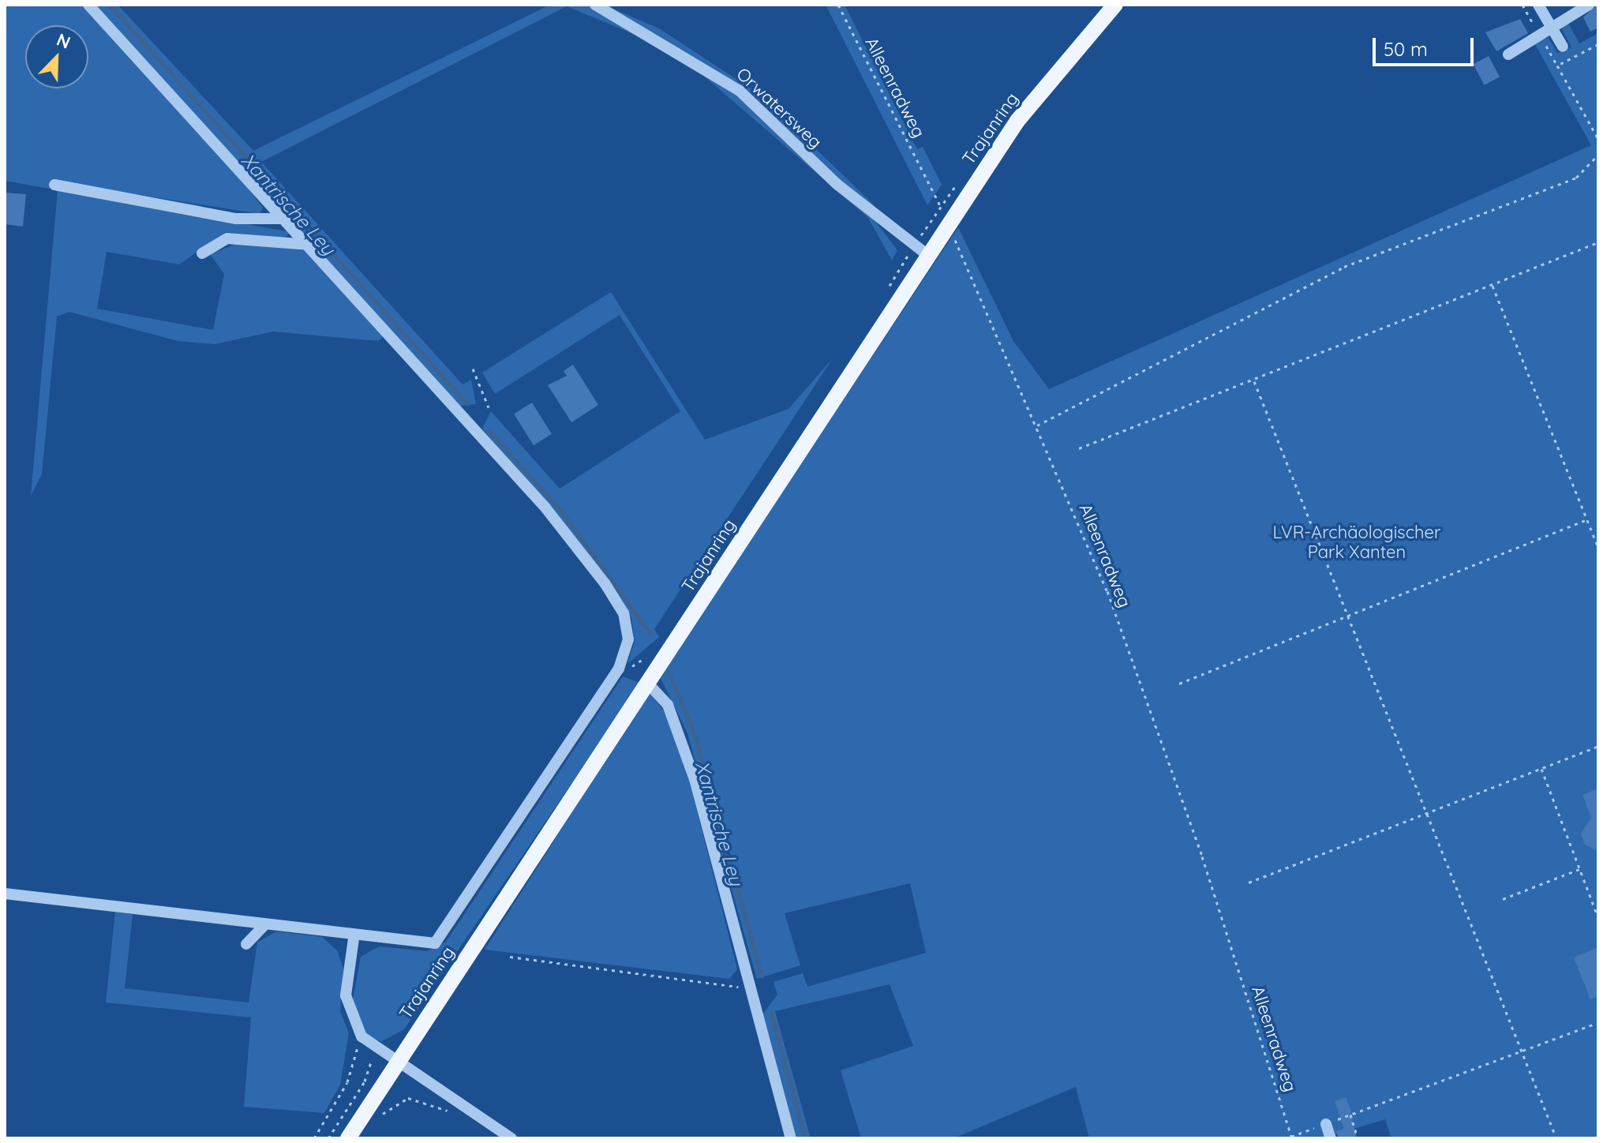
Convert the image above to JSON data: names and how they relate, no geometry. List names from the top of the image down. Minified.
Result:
{"streets":{"main road":["Trajanring"],"street":["Orwatersweg"],"path":["Alleenradweg"]},"crossings":[["Alleenradweg","Trajanring"],["Orwatersweg","Trajanring"]],"water":["Xantrische Ley"],"parks":["LVR-Archäologischer Park Xanten"],"scale_bar":"50 m","north":"top right"}
